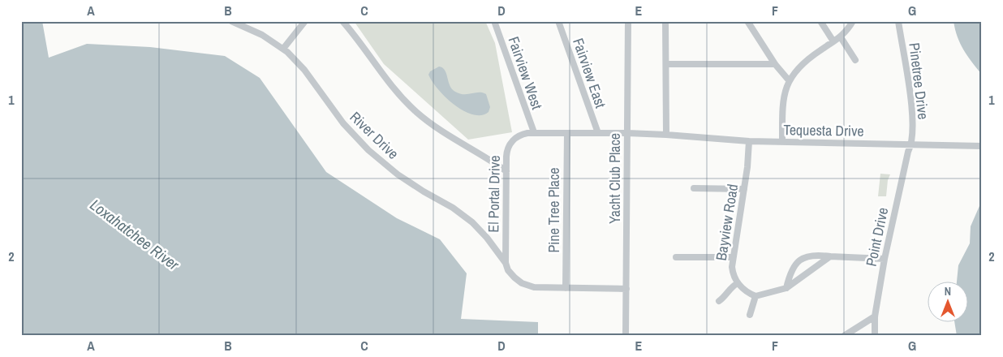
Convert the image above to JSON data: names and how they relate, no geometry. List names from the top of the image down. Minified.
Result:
{"streets":{"street":["Fairview West","Fairview East","Pinetree Drive","Tequesta Drive","River Drive","Yacht Club Place","El Portal Drive","Pine Tree Place","Bayview Road","Point Drive"]},"crossings":[["Fairview West","El Portal Drive"],["Fairview East","El Portal Drive"],["Pinetree Drive","Tequesta Drive"],["Pinetree Drive","Point Drive"],["Tequesta Drive","El Portal Drive"],["Tequesta Drive","Bayview Road"],["Tequesta Drive","Point Drive"],["River Drive","El Portal Drive"],["Yacht Club Place","El Portal Drive"],["El Portal Drive","Pine Tree Place"]],"water":["Loxahatchee River"],"north":"top","grid":{"columns":["A","B","C","D","E","F","G"],"rows":["1","2"]}}
